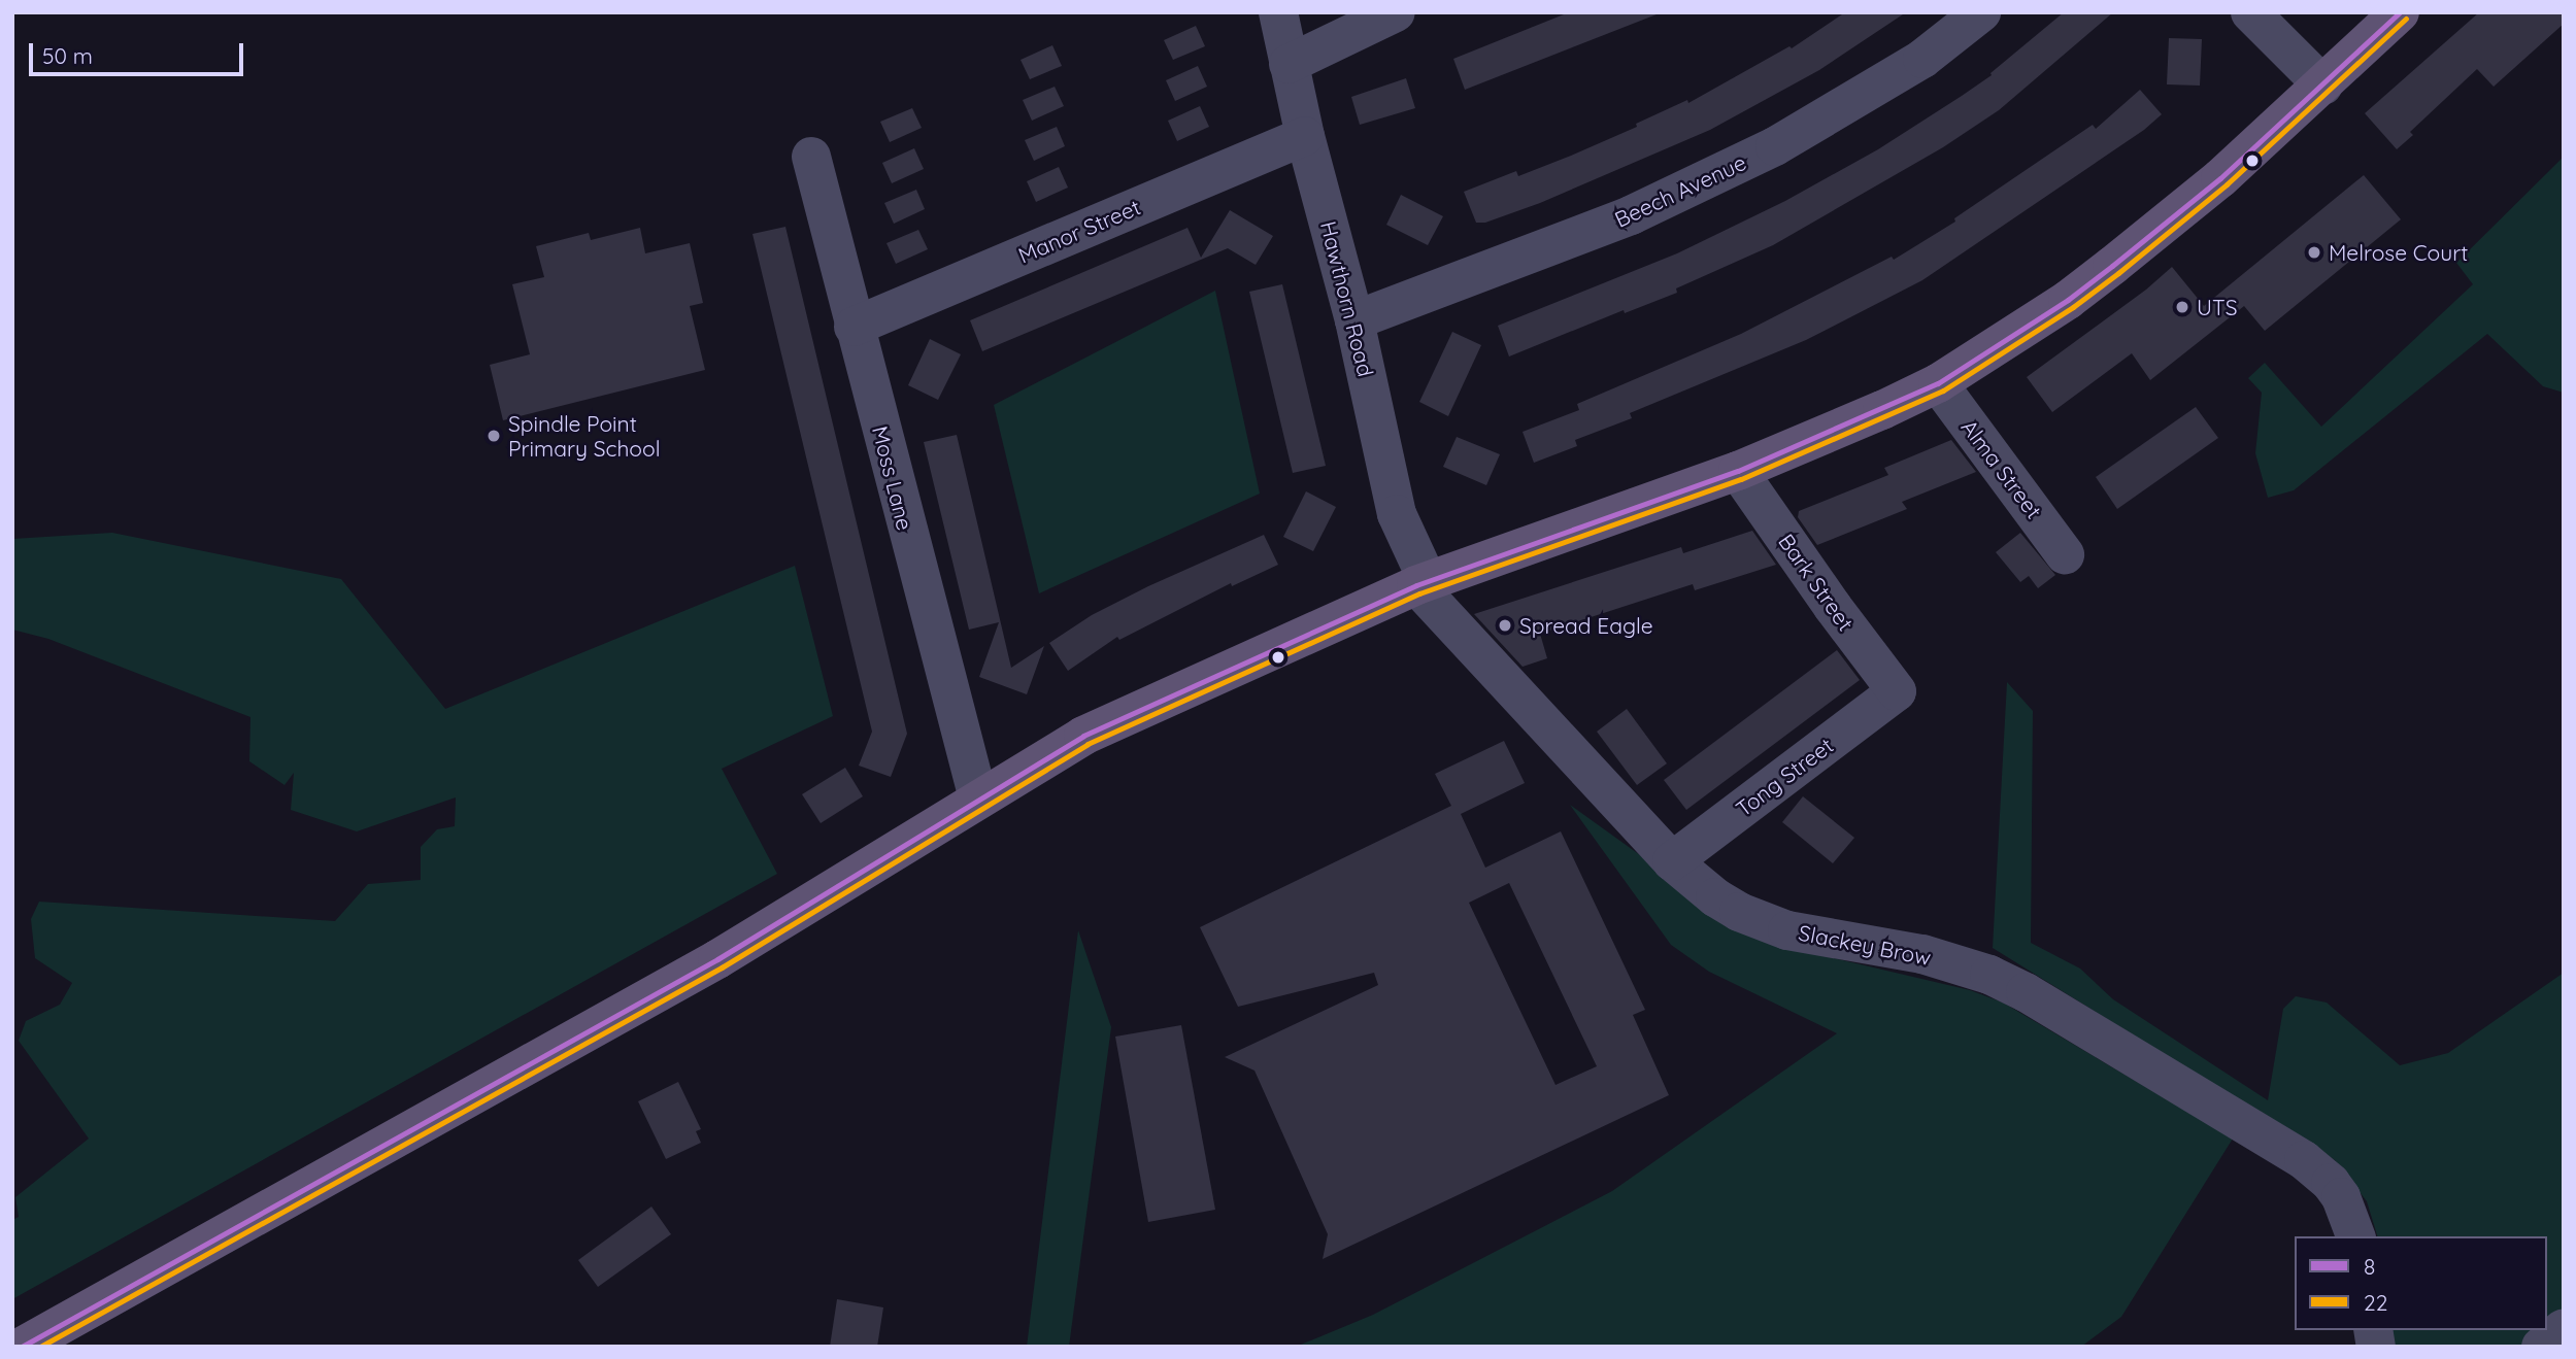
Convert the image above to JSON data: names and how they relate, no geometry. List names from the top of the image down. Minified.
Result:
{"streets":{"street":["Beech Avenue","Manor Street","Hawthorn Road","Alma Street","Moss Lane","Bark Street","Tong Street","Slackey Brow"]},"crossings":[["Beech Avenue","Hawthorn Road"],["Manor Street","Hawthorn Road"],["Manor Street","Moss Lane"],["Hawthorn Road","Slackey Brow"],["Bark Street","Tong Street"],["Tong Street","Slackey Brow"]],"places":["Melrose Court","UTS","Spindle Point Primary School","Spread Eagle"],"lines":["transit line 8","transit line 22"],"legend":["8","22"],"scale_bar":"50 m"}
